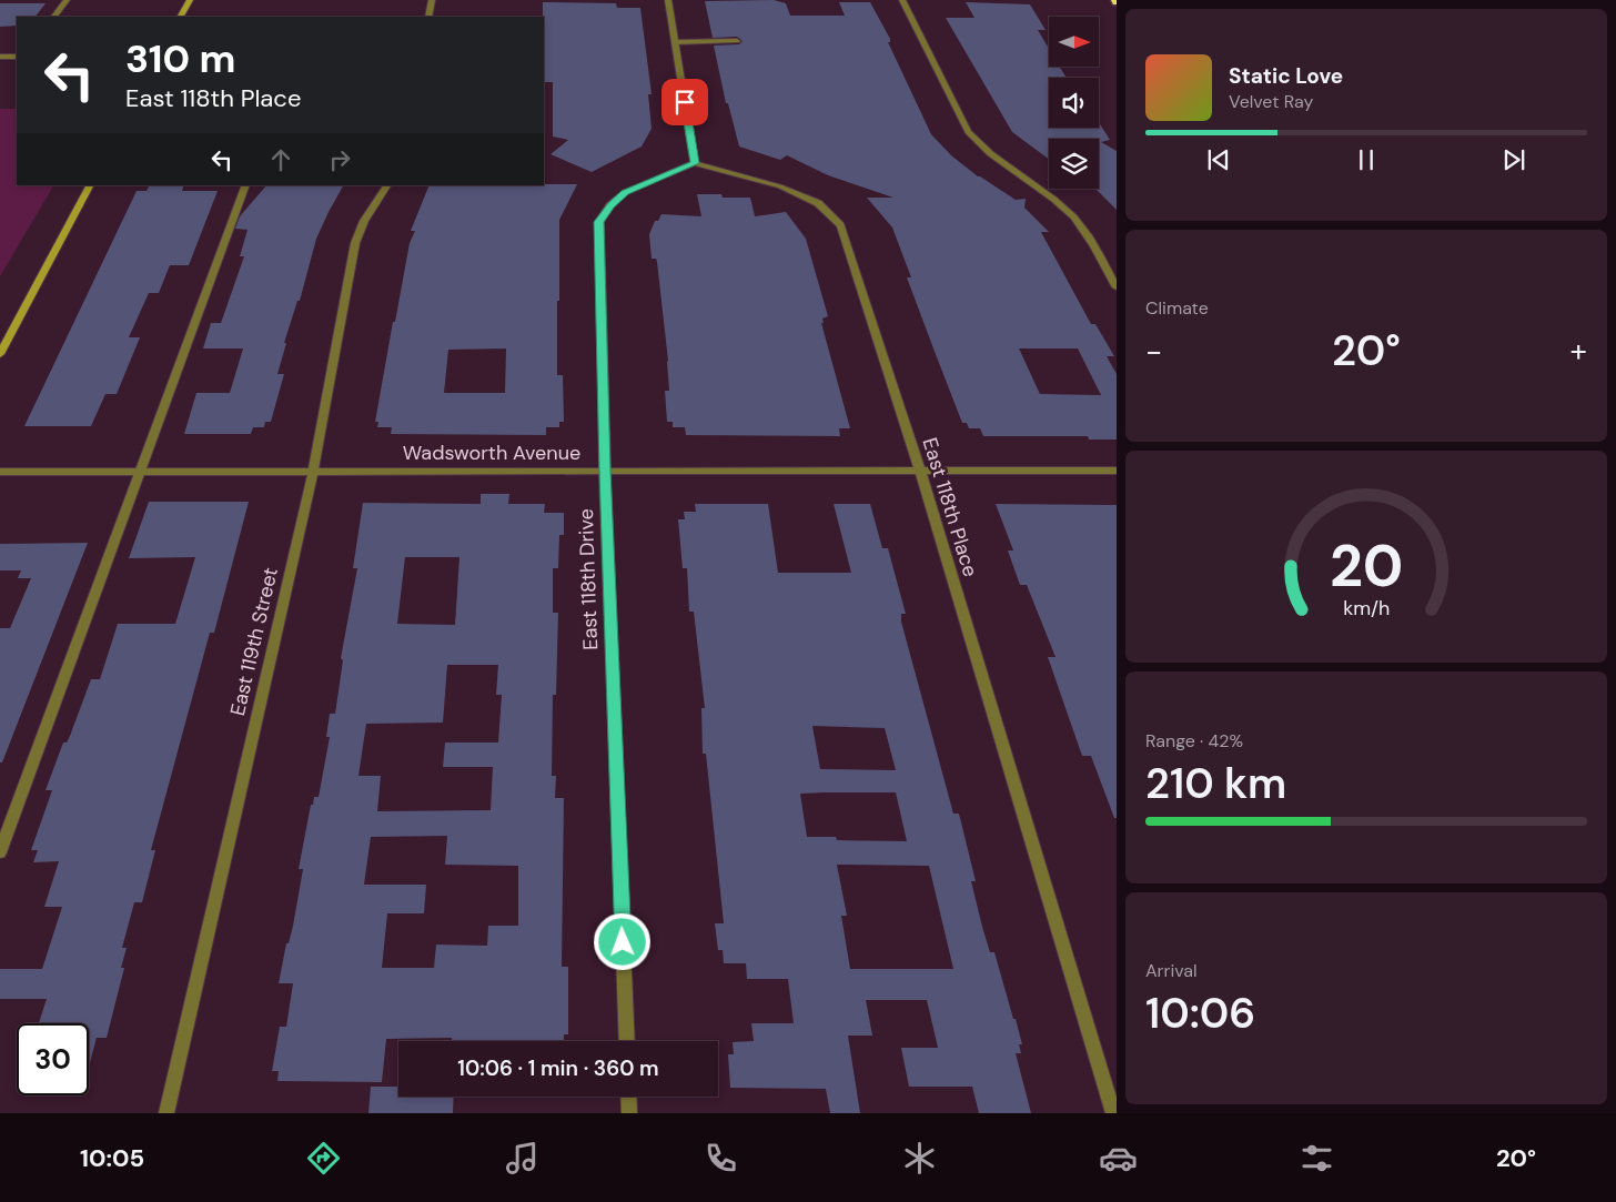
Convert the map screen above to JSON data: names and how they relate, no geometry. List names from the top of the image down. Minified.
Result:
{"streets":{"street":["Wadsworth Avenue","East 118th Place","East 118th Drive","East 119th Street"]},"crossings":[["Wadsworth Avenue","East 118th Place"],["Wadsworth Avenue","East 118th Drive"],["Wadsworth Avenue","East 119th Street"],["East 118th Place","East 118th Drive"]],"north":"right","page":{"turn":["310 m","East 118th Place"],"song":["Static Love","Velvet Ray"],"tile":["Climate",["Range · 42%","210 km"],["Arrival","10:06"]],"heat":["−","20°","+"],"limit":"30","trip":"10:06 · 1 min · 360 m","tabs":["10:05","20°"],"gauge":["20","km/h"]}}
